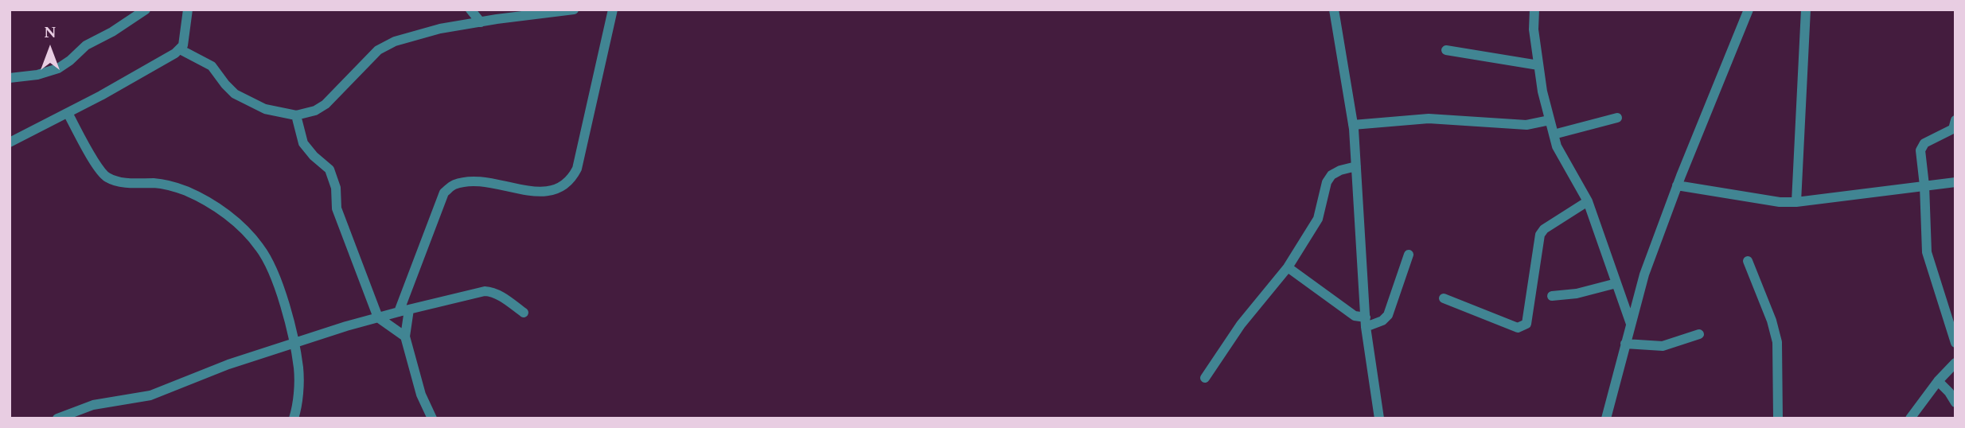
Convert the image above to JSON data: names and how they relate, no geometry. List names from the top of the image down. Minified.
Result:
{"north":"top"}
